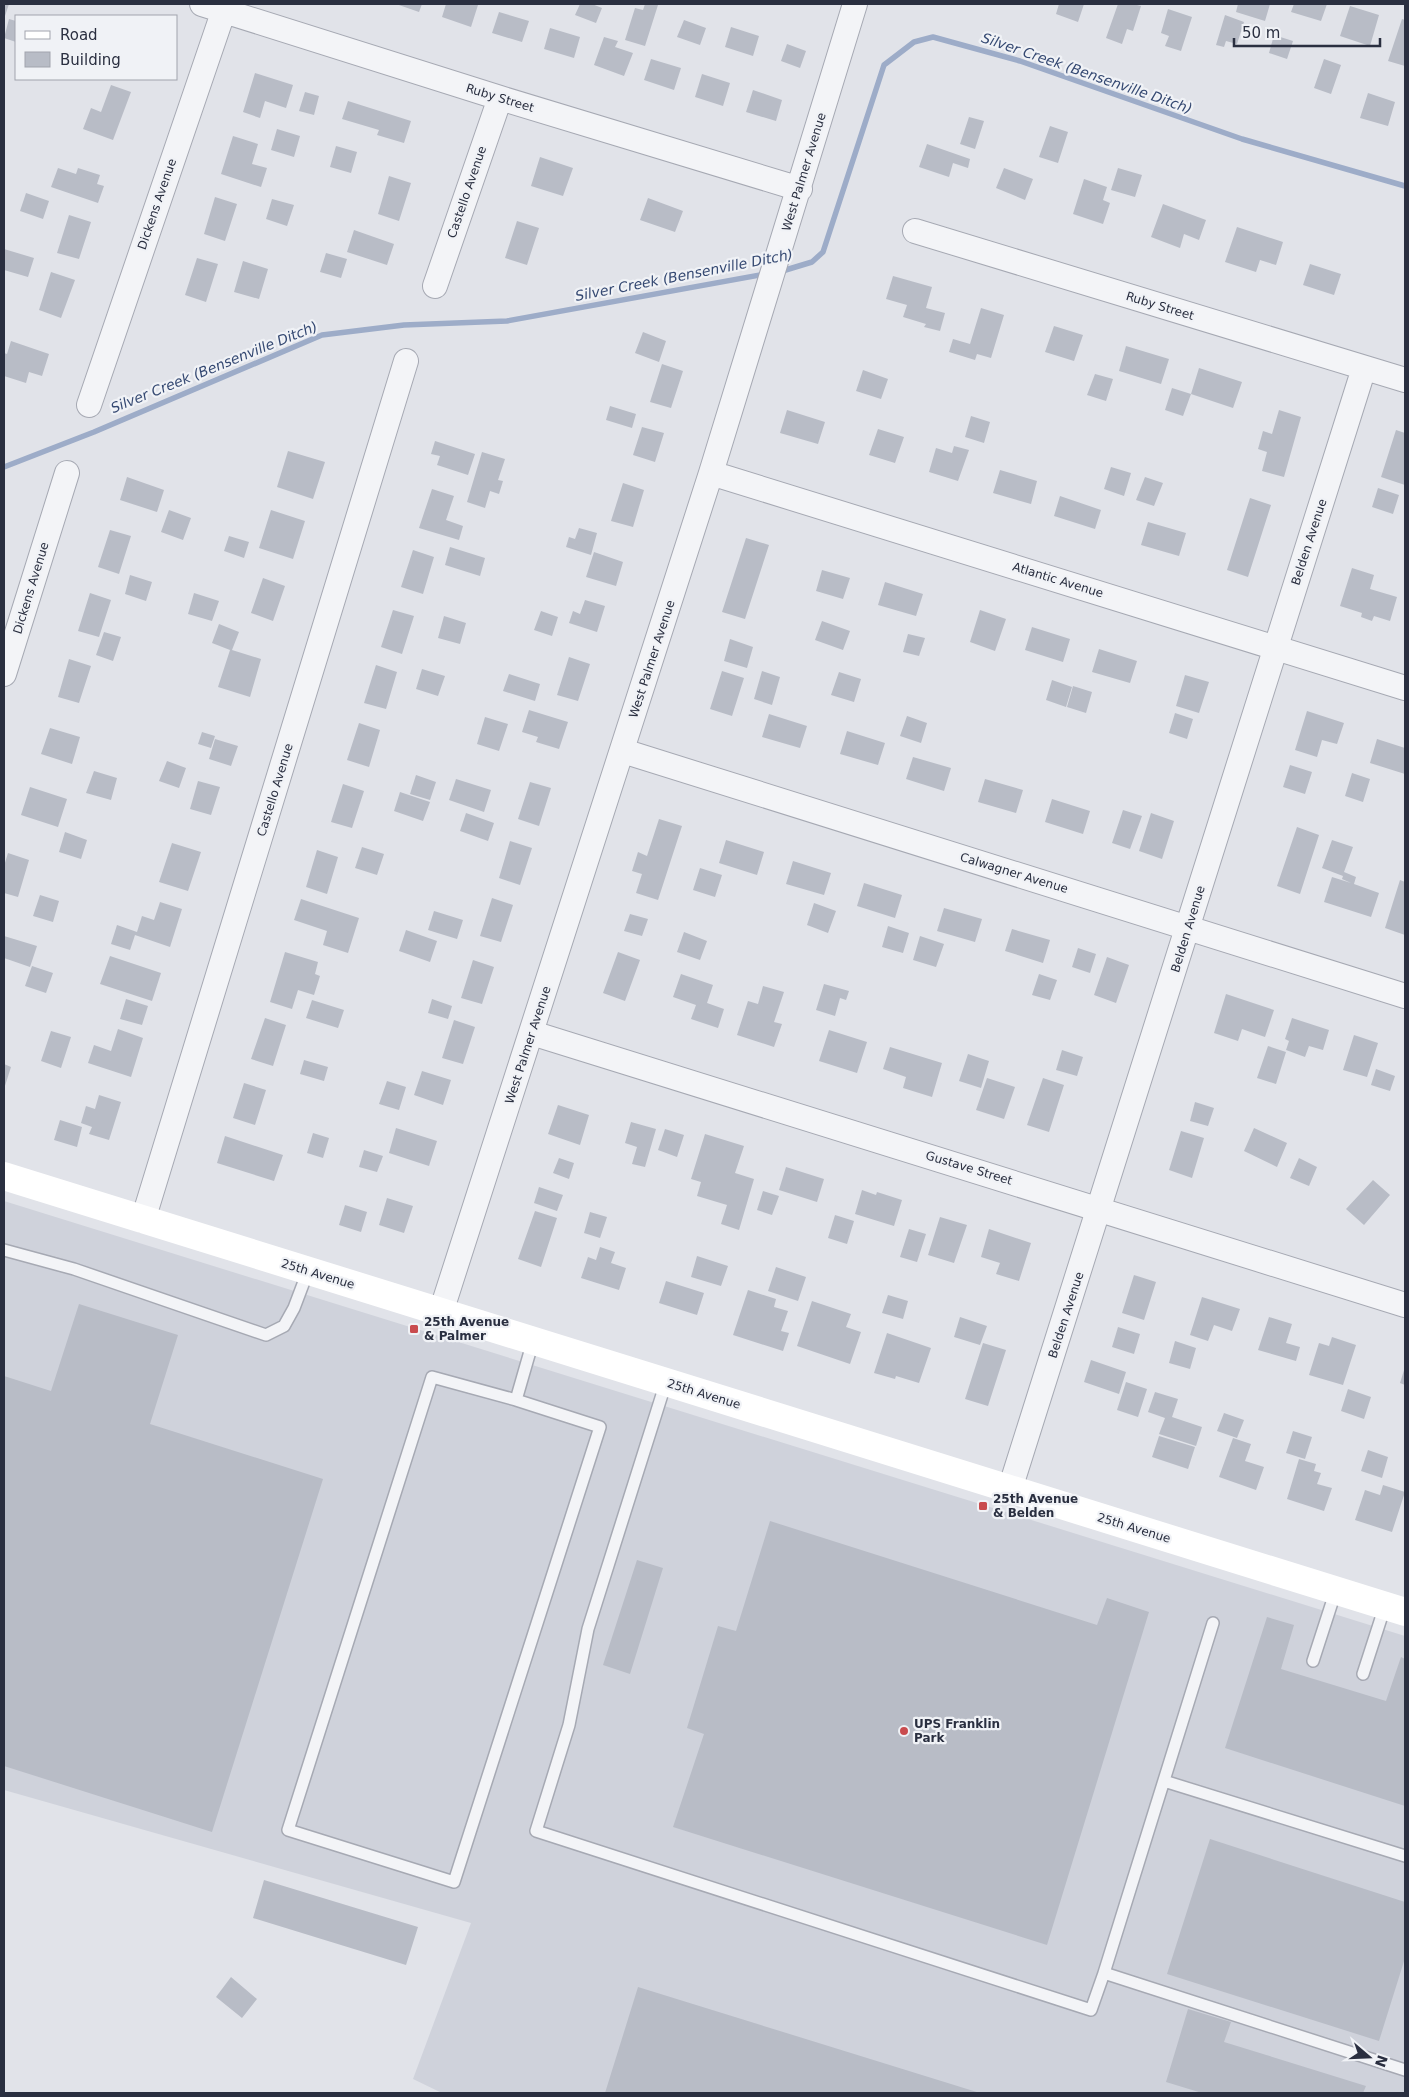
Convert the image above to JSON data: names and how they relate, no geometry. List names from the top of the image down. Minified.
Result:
{"streets":{"main road":["25th Avenue"],"street":["Ruby Street","West Palmer Avenue","Castello Avenue","Dickens Avenue","Belden Avenue","Atlantic Avenue","Calwagner Avenue","Gustave Street"]},"crossings":[["Ruby Street","West Palmer Avenue"],["Ruby Street","Castello Avenue"],["Ruby Street","Dickens Avenue"],["Ruby Street","Belden Avenue"],["West Palmer Avenue","Atlantic Avenue"],["West Palmer Avenue","Calwagner Avenue"],["West Palmer Avenue","Gustave Street"],["West Palmer Avenue","25th Avenue"],["Castello Avenue","25th Avenue"],["Belden Avenue","Atlantic Avenue"],["Belden Avenue","Calwagner Avenue"],["Belden Avenue","Gustave Street"],["Belden Avenue","25th Avenue"]],"water":["Silver Creek (Bensenville Ditch)"],"places":{"transit":["25th Avenue & Palmer","25th Avenue & Belden"],"other":["UPS Franklin Park"]},"legend":["Road","Building"],"scale_bar":"50 m","north":"right"}
